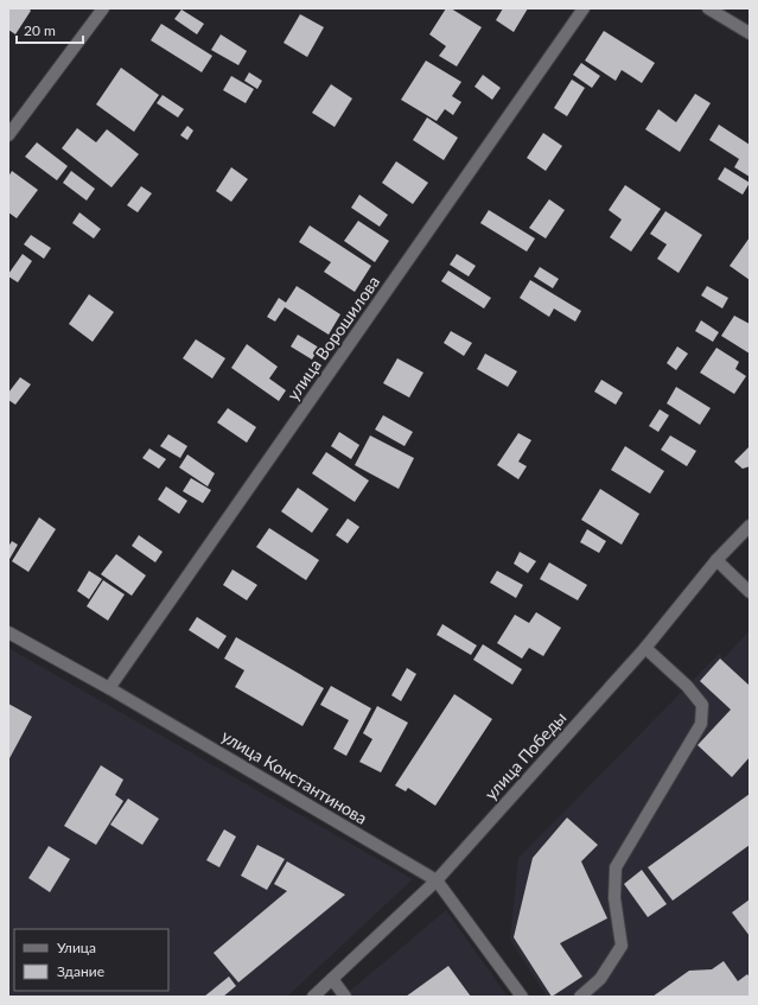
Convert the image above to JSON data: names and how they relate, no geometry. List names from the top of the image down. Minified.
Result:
{"streets":{"street":["улица Ворошилова","улица Победы","улица Константинова"]},"crossings":[["улица Ворошилова","улица Константинова"],["улица Победы","улица Константинова"]],"legend":["Улица","Здание"],"scale_bar":"20 m"}
